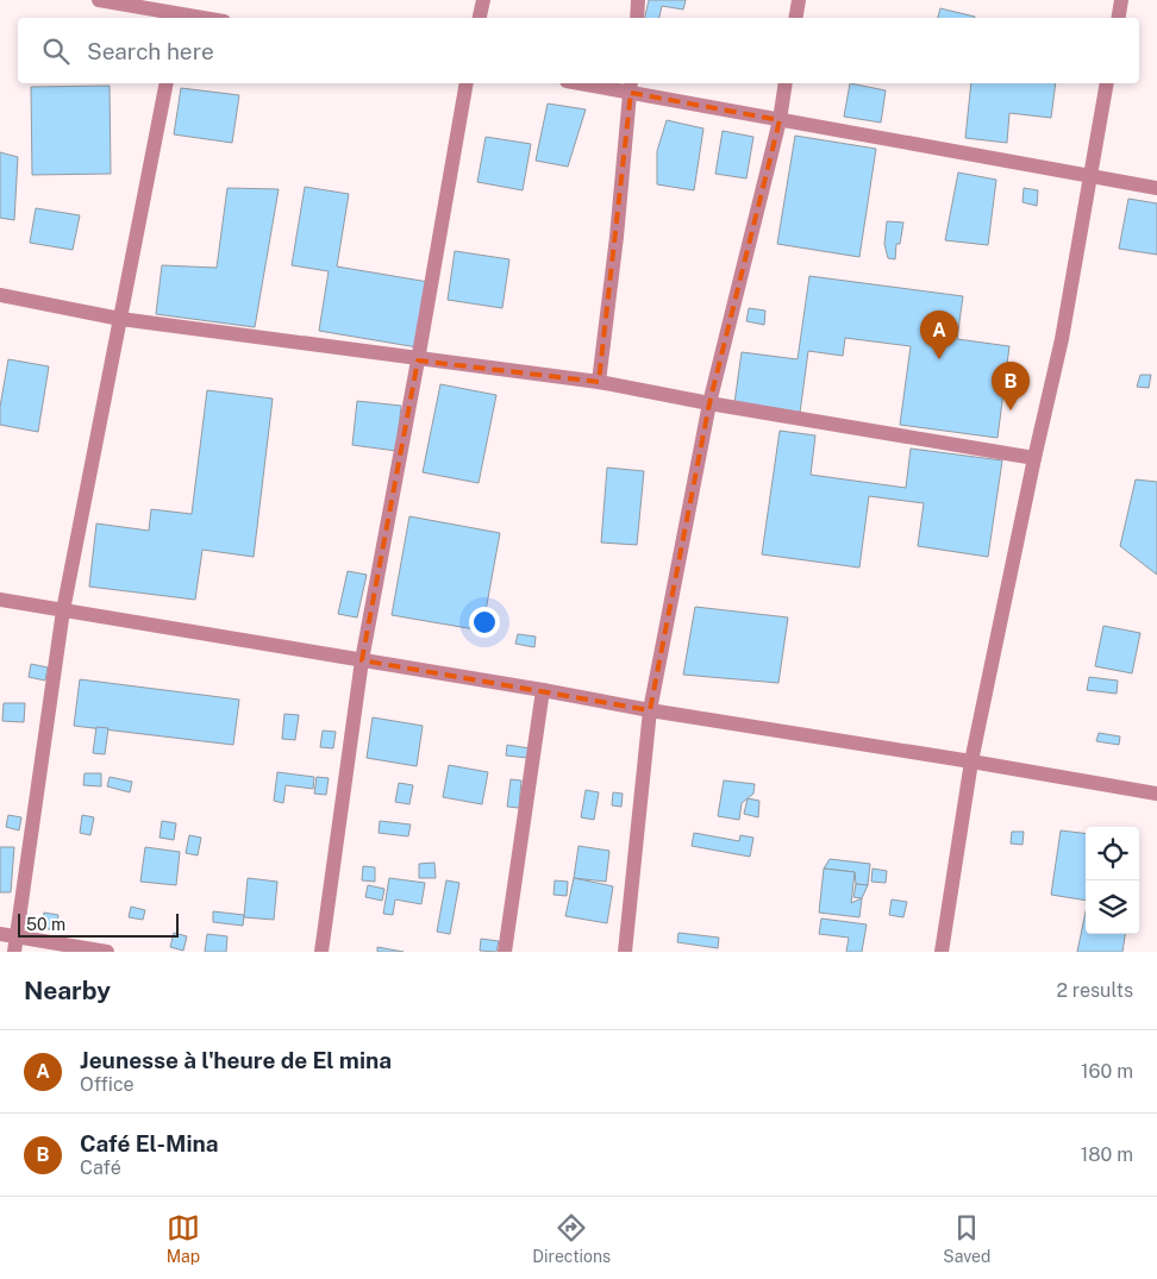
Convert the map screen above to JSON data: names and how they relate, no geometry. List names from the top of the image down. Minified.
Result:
{"scale_bar":"50 m","page":{"search":"Search here","pins":["A","B"],"scale":"50 m","heading":["Nearby","2 results"],"list":[{"mark":"A","name":"Jeunesse à l'heure de El mina","note":"Office","value":"160 m"},{"mark":"B","name":"Café El-Mina","note":"Café","value":"180 m"}],"nav":["Map","Directions","Saved"]}}
